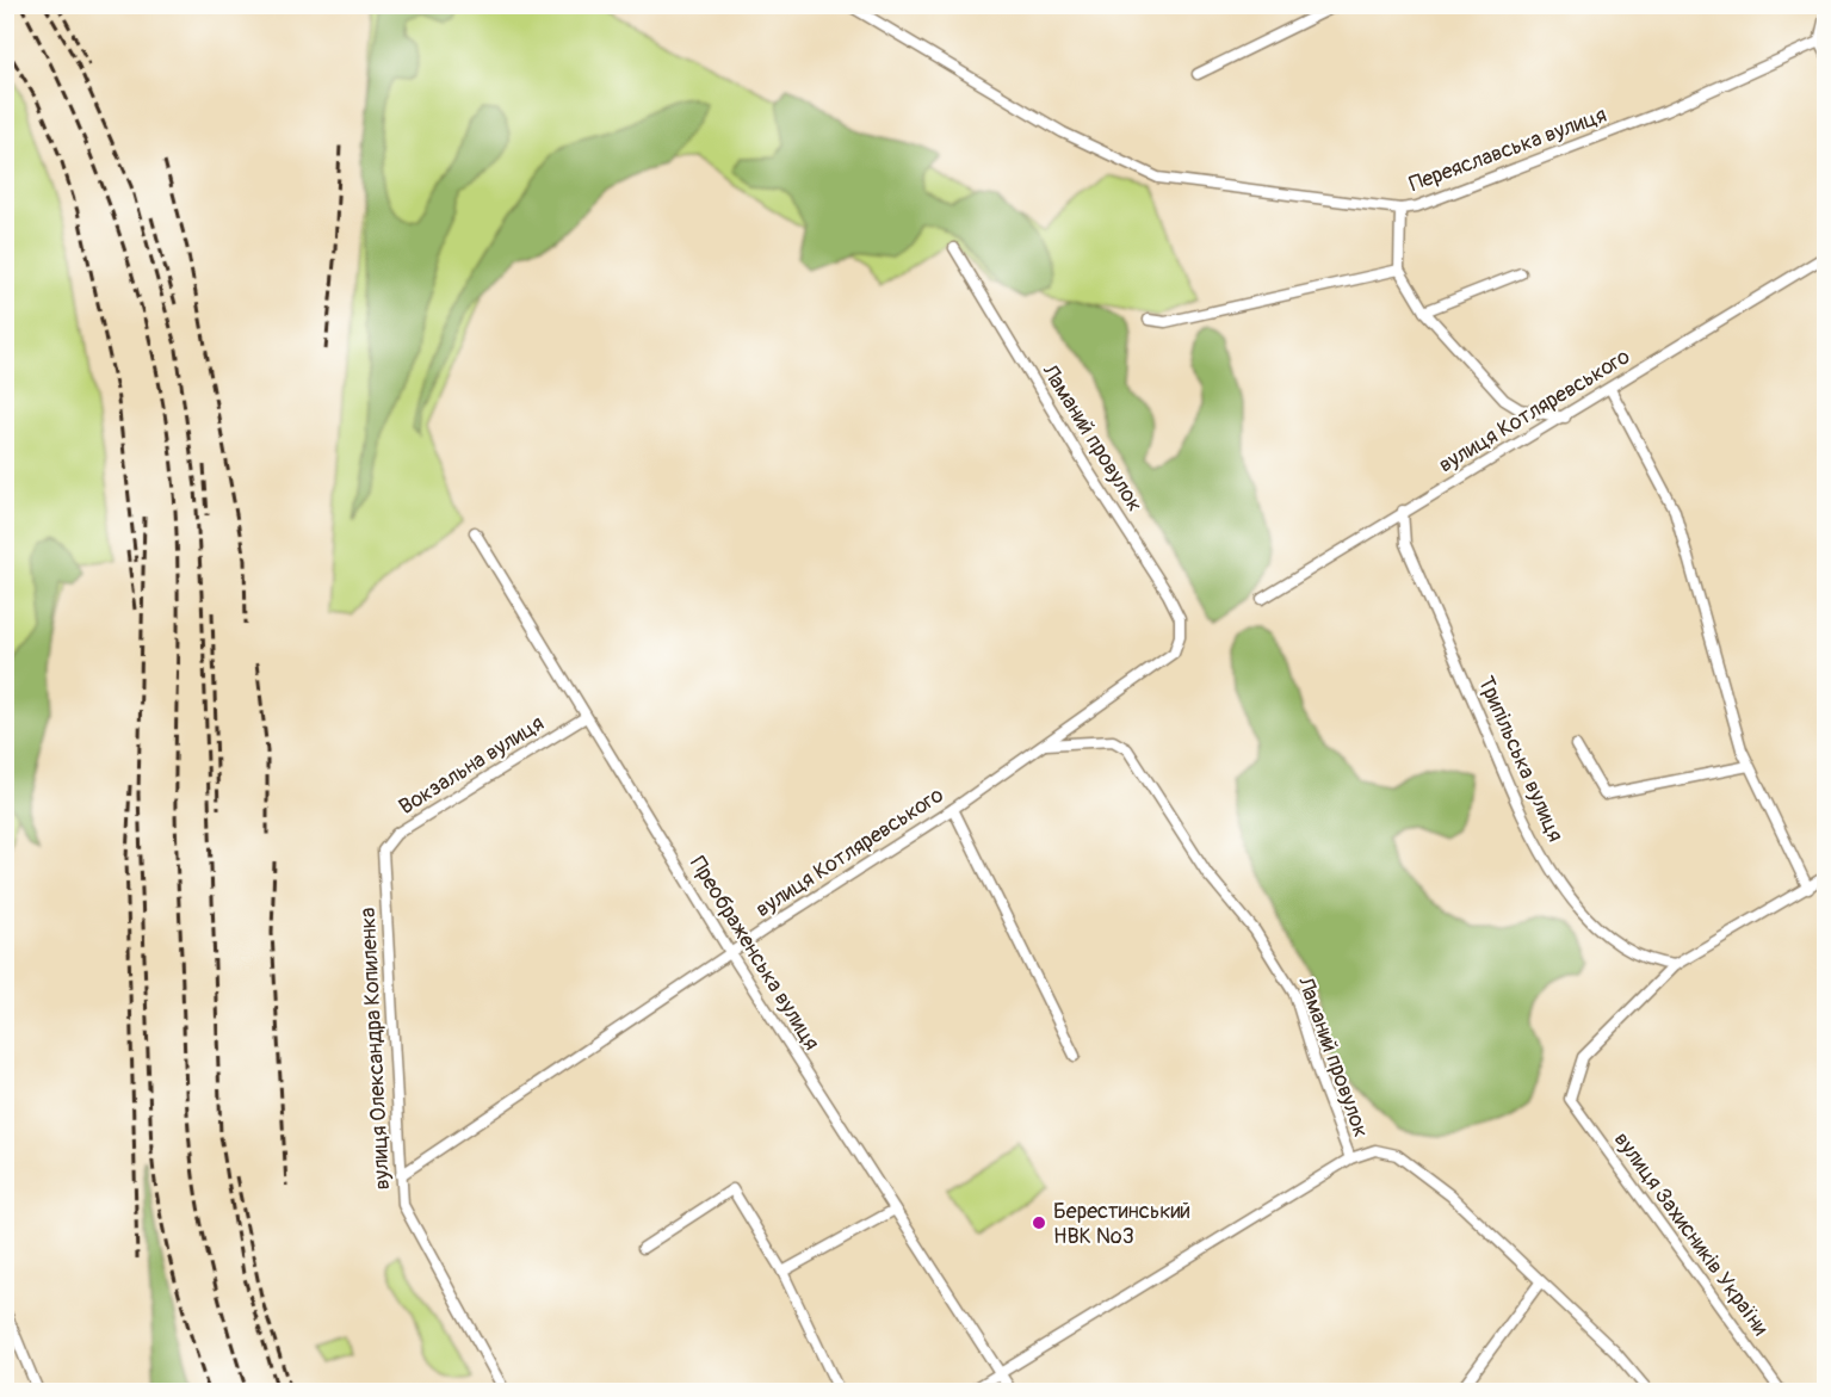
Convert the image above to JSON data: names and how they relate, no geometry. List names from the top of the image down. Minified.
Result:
{"streets":{"street":["Переяславська вулиця","вулиця Котляревського","Ламаний провулок","Трипільська вулиця","Вокзальна вулиця","Преображенська вулиця","вулиця Олександра Копиленка","вулиця Захисників України"]},"crossings":[["вулиця Котляревського","Ламаний провулок"],["вулиця Котляревського","Трипільська вулиця"],["вулиця Котляревського","Преображенська вулиця"],["вулиця Котляревського","вулиця Олександра Копиленка"],["Трипільська вулиця","вулиця Захисників України"],["Вокзальна вулиця","Преображенська вулиця"],["Вокзальна вулиця","вулиця Олександра Копиленка"]],"places":["Берестинський НВК №3"]}
